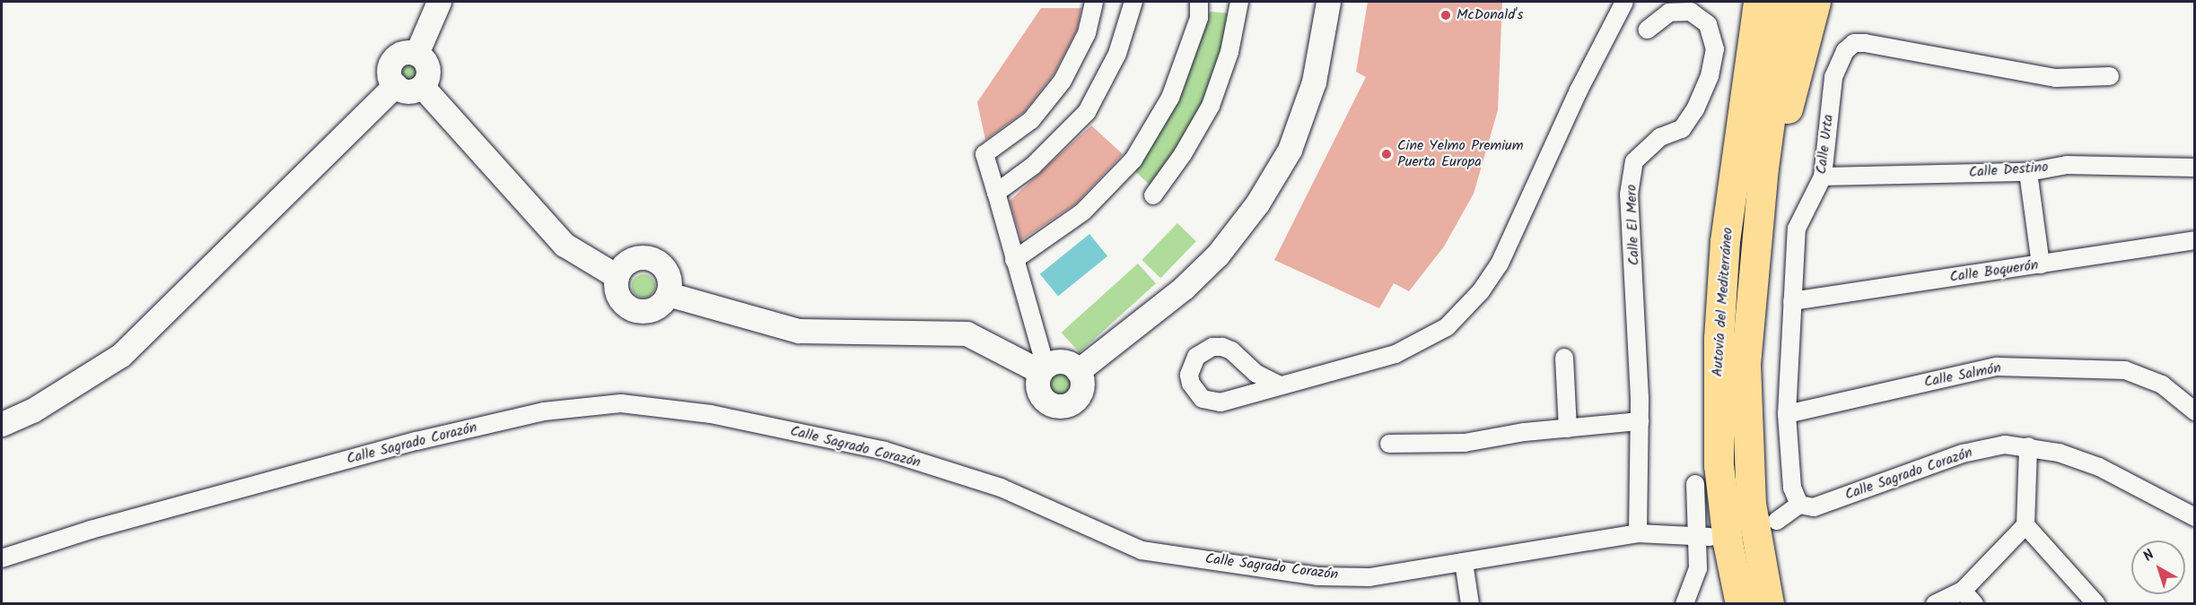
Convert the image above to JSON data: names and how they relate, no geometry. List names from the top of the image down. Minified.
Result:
{"streets":{"highway":["Autovía del Mediterráneo"],"street":["Calle Urta","Calle Destino","Calle El Mero","Calle Boquerón","Calle Salmón","Calle Sagrado Corazón"]},"crossings":[["Calle Urta","Calle Destino"],["Calle Urta","Calle Boquerón"],["Calle Urta","Calle Salmón"],["Calle Urta","Calle Sagrado Corazón"],["Calle El Mero","Calle Sagrado Corazón"]],"places":["McDonald's","Cine Yelmo Premium Puerta Europa"],"north":"top left"}
